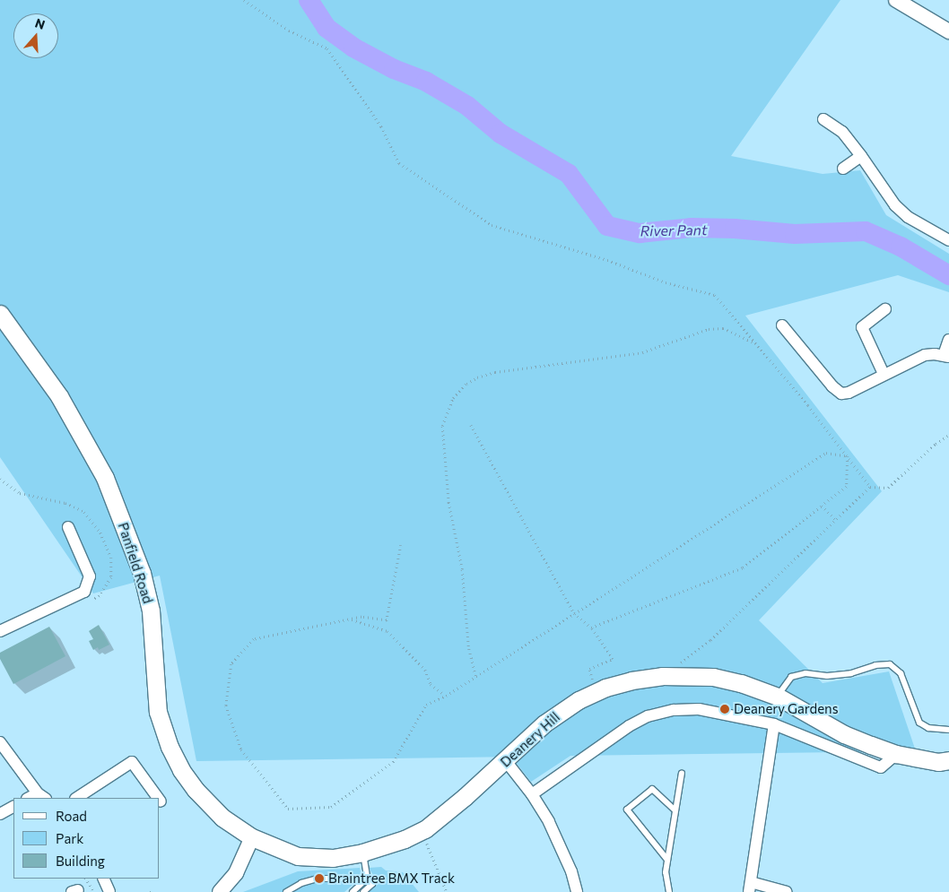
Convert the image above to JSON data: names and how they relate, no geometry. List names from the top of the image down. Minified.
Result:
{"streets":{"main road":["Panfield Road","Deanery Hill"]},"crossings":[["Panfield Road","Deanery Hill"]],"water":["River Pant"],"places":["Deanery Gardens","Braintree BMX Track"],"legend":["Road","Park","Building"],"north":"top"}
